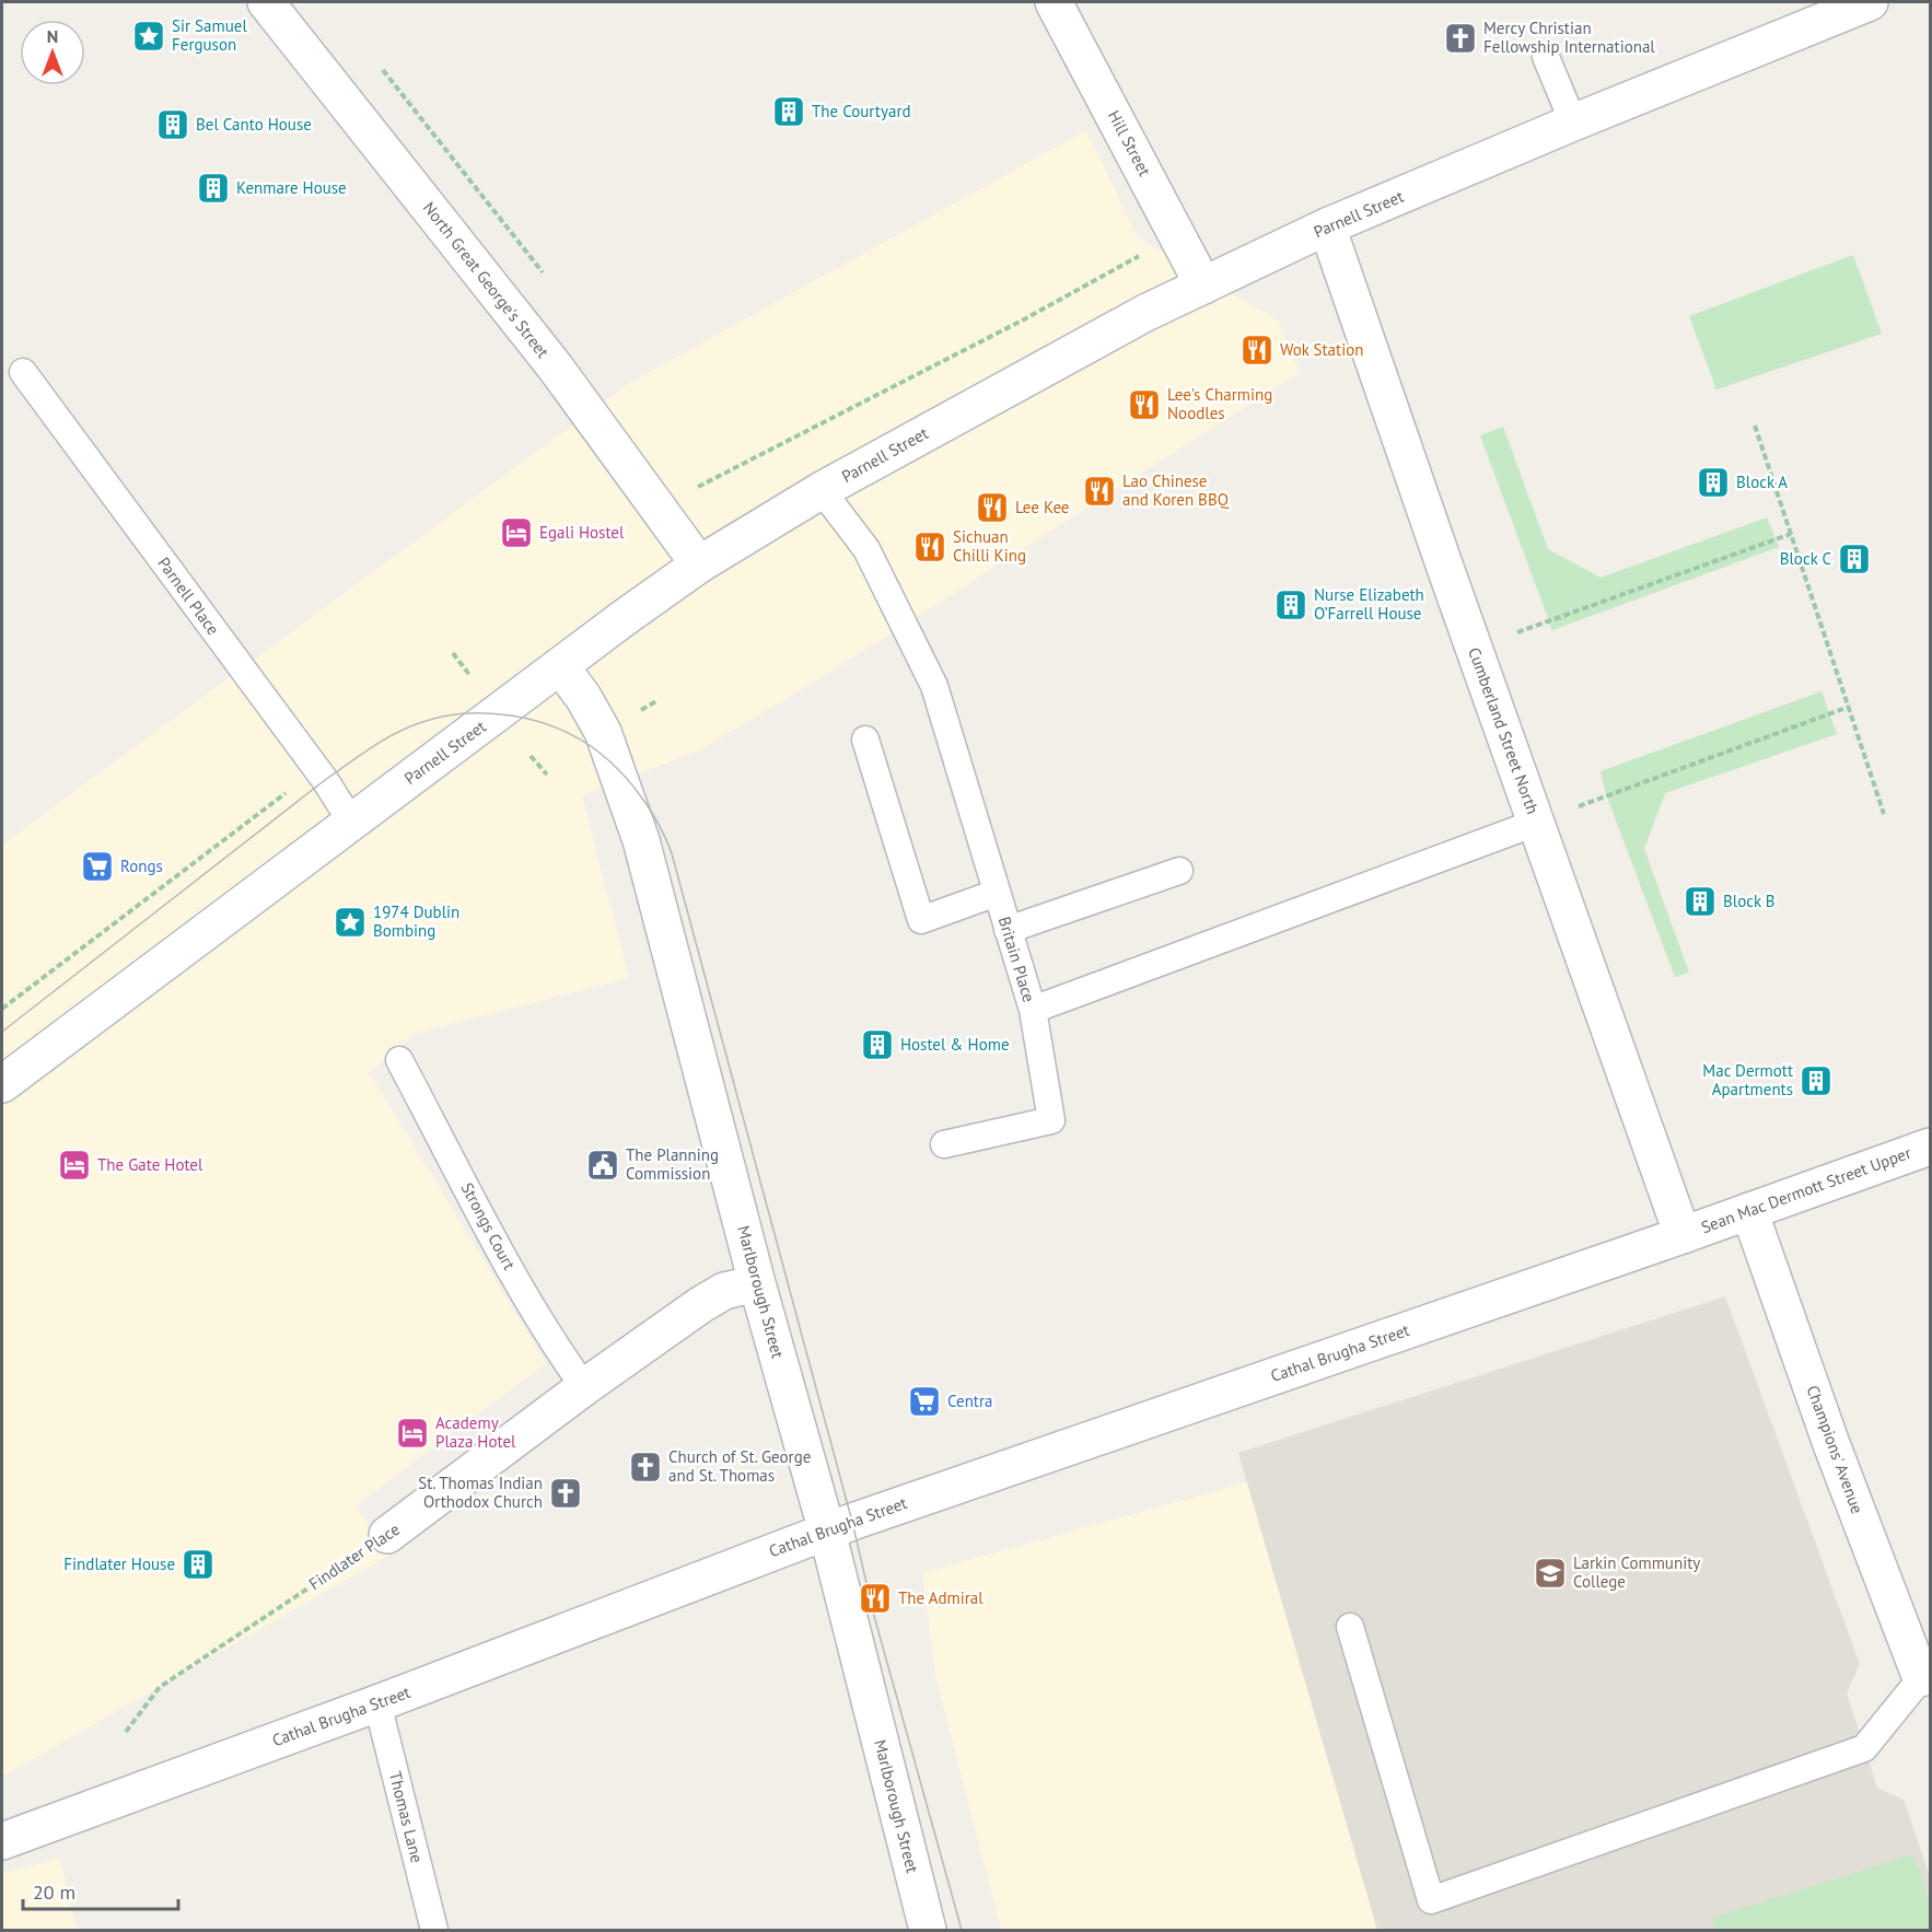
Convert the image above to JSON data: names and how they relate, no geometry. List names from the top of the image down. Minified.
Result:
{"streets":{"street":["Hill Street","Parnell Street","North Great George's Street","Cumberland Street North","Sean Mac Dermott Street Upper","Marlborough Street","Cathal Brugha Street","Champions' Avenue","Findlater Place"],"lane":["Parnell Place","Britain Place","Strongs Court","Thomas Lane"]},"crossings":[["Hill Street","Parnell Street"],["Parnell Street","North Great George's Street"],["Parnell Street","Parnell Place"],["Parnell Street","Cumberland Street North"],["Parnell Street","Britain Place"],["Parnell Street","Marlborough Street"],["Cumberland Street North","Britain Place"],["Cumberland Street North","Sean Mac Dermott Street Upper"],["Cumberland Street North","Cathal Brugha Street"],["Sean Mac Dermott Street Upper","Cathal Brugha Street"],["Sean Mac Dermott Street Upper","Champions' Avenue"],["Strongs Court","Findlater Place"],["Marlborough Street","Cathal Brugha Street"],["Marlborough Street","Findlater Place"],["Cathal Brugha Street","Thomas Lane"]],"places":{"place":["Sir Samuel Ferguson","1974 Dublin Bombing"],"church":["Mercy Christian Fellowship International","Church of St. George and St. Thomas","St. Thomas Indian Orthodox Church"],"building":["The Courtyard","Bel Canto House","Kenmare House","Block A","Block C","Nurse Elizabeth O’Farrell House","Block B","Hostel & Home","Mac Dermott Apartments","Findlater House"],"restaurant":["Wok Station","Lee's Charming Noodles","Lao Chinese and Koren BBQ","Lee Kee","Sichuan Chilli King","The Admiral"],"hotel":["Egali Hostel","The Gate Hotel","Academy Plaza Hotel"],"supermarket":["Rongs","Centra"],"public building":["The Planning Commission"],"school or university":["Larkin Community College"]},"scale_bar":"20 m","north":"top"}
